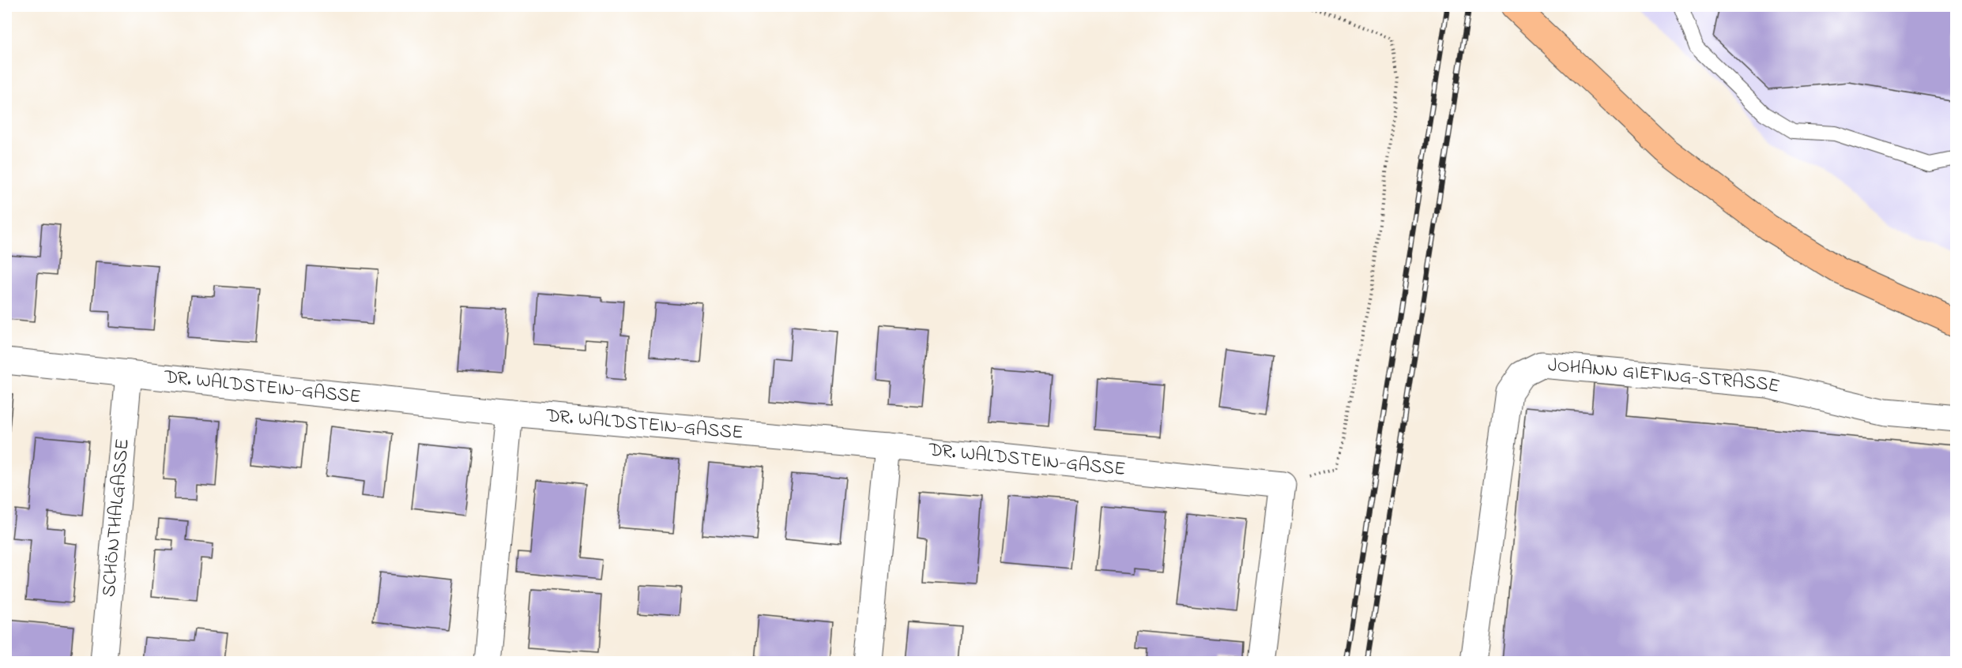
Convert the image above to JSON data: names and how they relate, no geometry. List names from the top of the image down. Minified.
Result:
{"streets":{"street":["JOHANN GIEFING-STRASSE","DR. WALDSTEIN-GASSE","SCHÖNTHALGASSE"]},"crossings":[["DR. WALDSTEIN-GASSE","SCHÖNTHALGASSE"]]}
